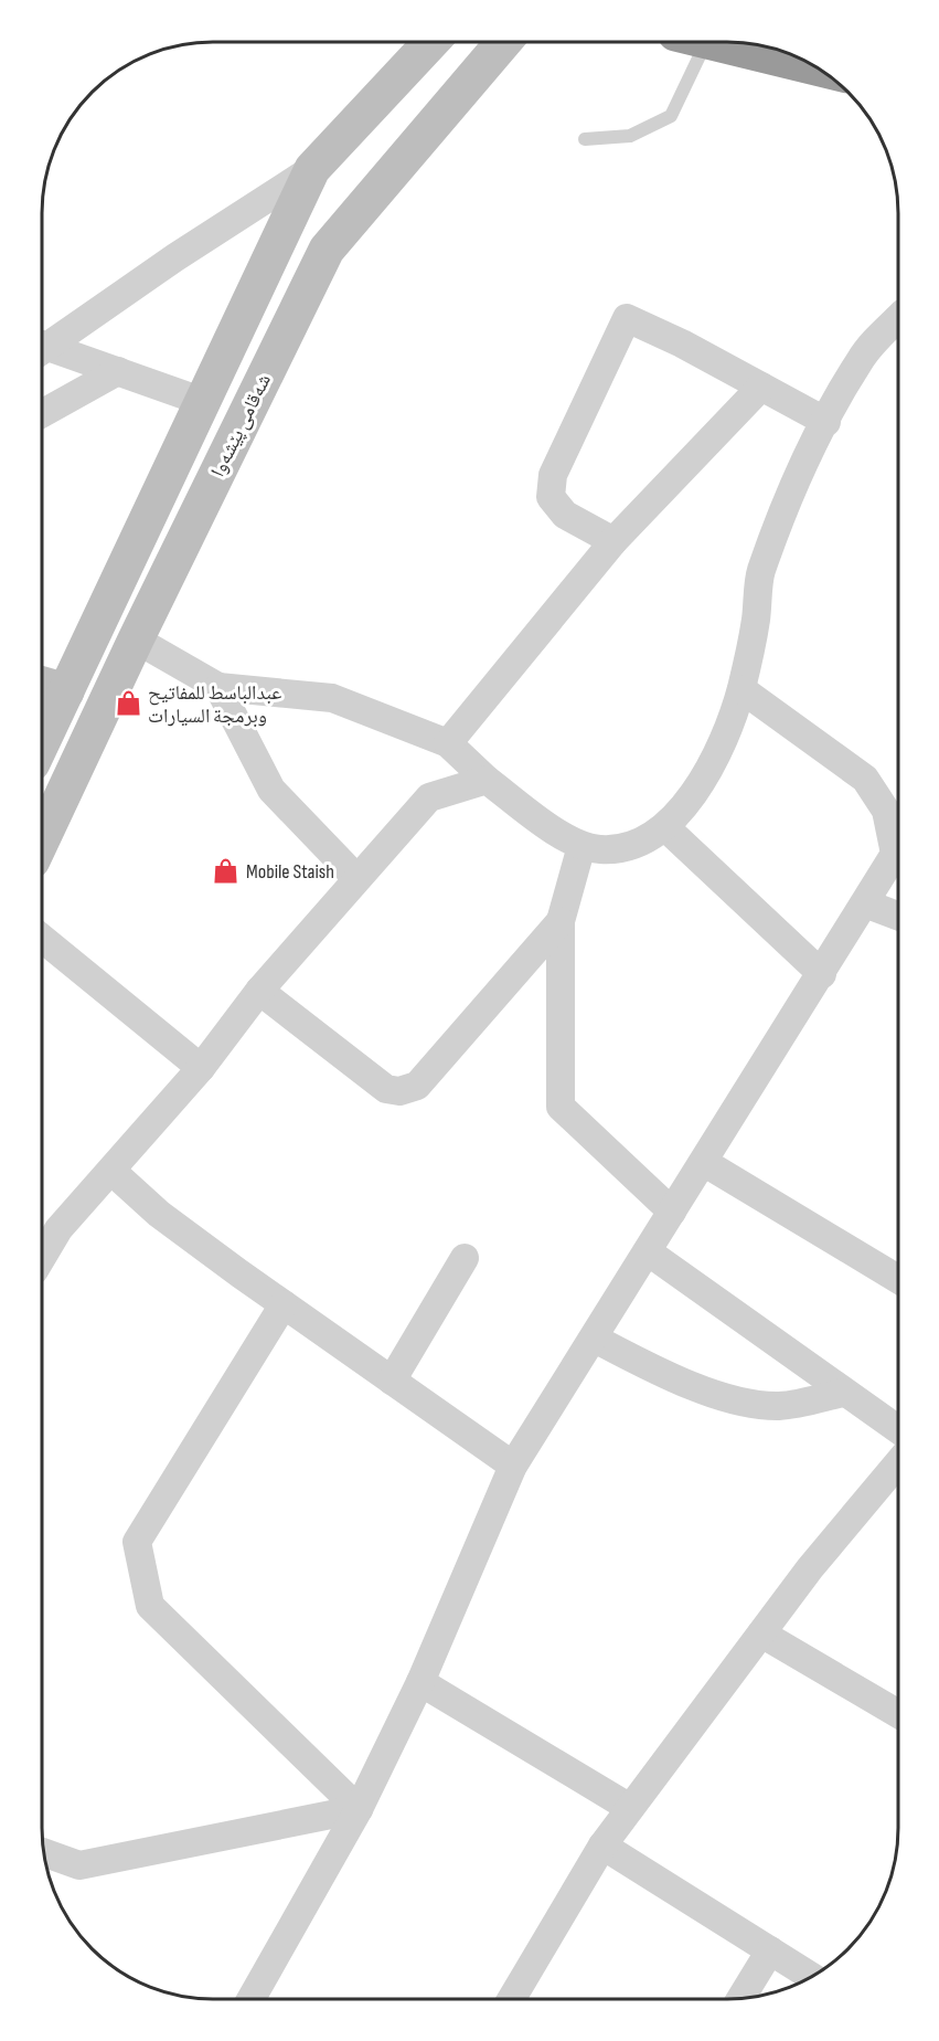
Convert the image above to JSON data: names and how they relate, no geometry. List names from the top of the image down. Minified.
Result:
{"streets":{"main road":["شەقامی پێشەوا"]},"places":{"shop":["عبدالباسط للمفاتيح وبرمجة السيارات","Mobile Staish"]}}
